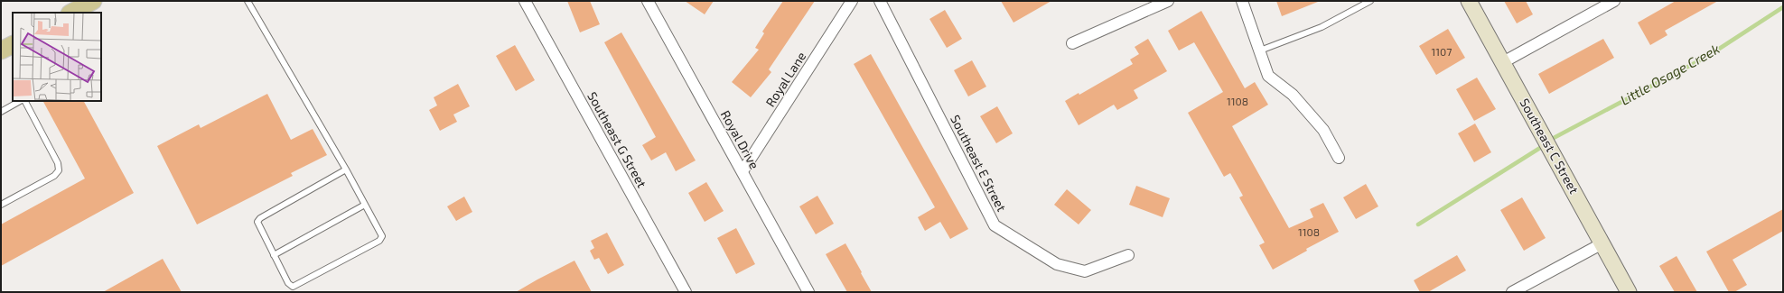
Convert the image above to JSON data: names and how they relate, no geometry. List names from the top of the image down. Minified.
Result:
{"streets":{"street":["Royal Lane","Southeast G Street","Royal Drive","Southeast C Street","Southeast E Street"]},"crossings":[["Royal Lane","Royal Drive"]],"water":["Little Osage Creek"],"house_numbers":["1107","1108","1108"]}
